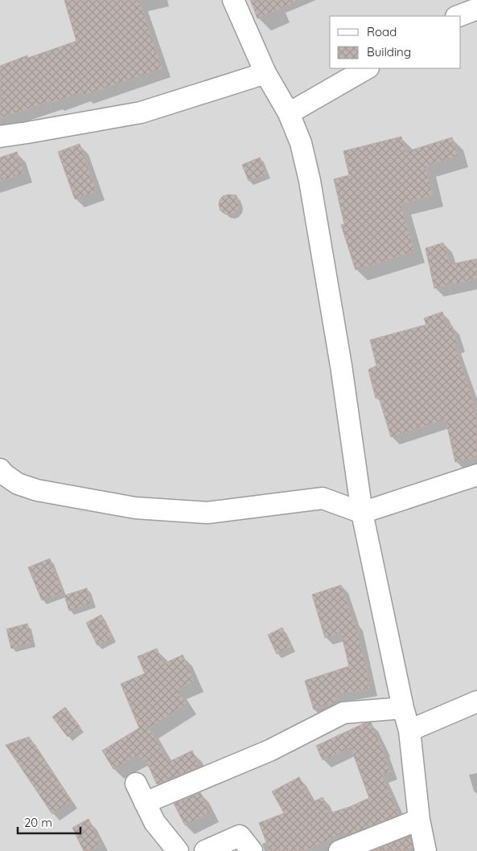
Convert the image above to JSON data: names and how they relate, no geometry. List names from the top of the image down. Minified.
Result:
{"legend":["Road","Building"],"scale_bar":"20 m"}
